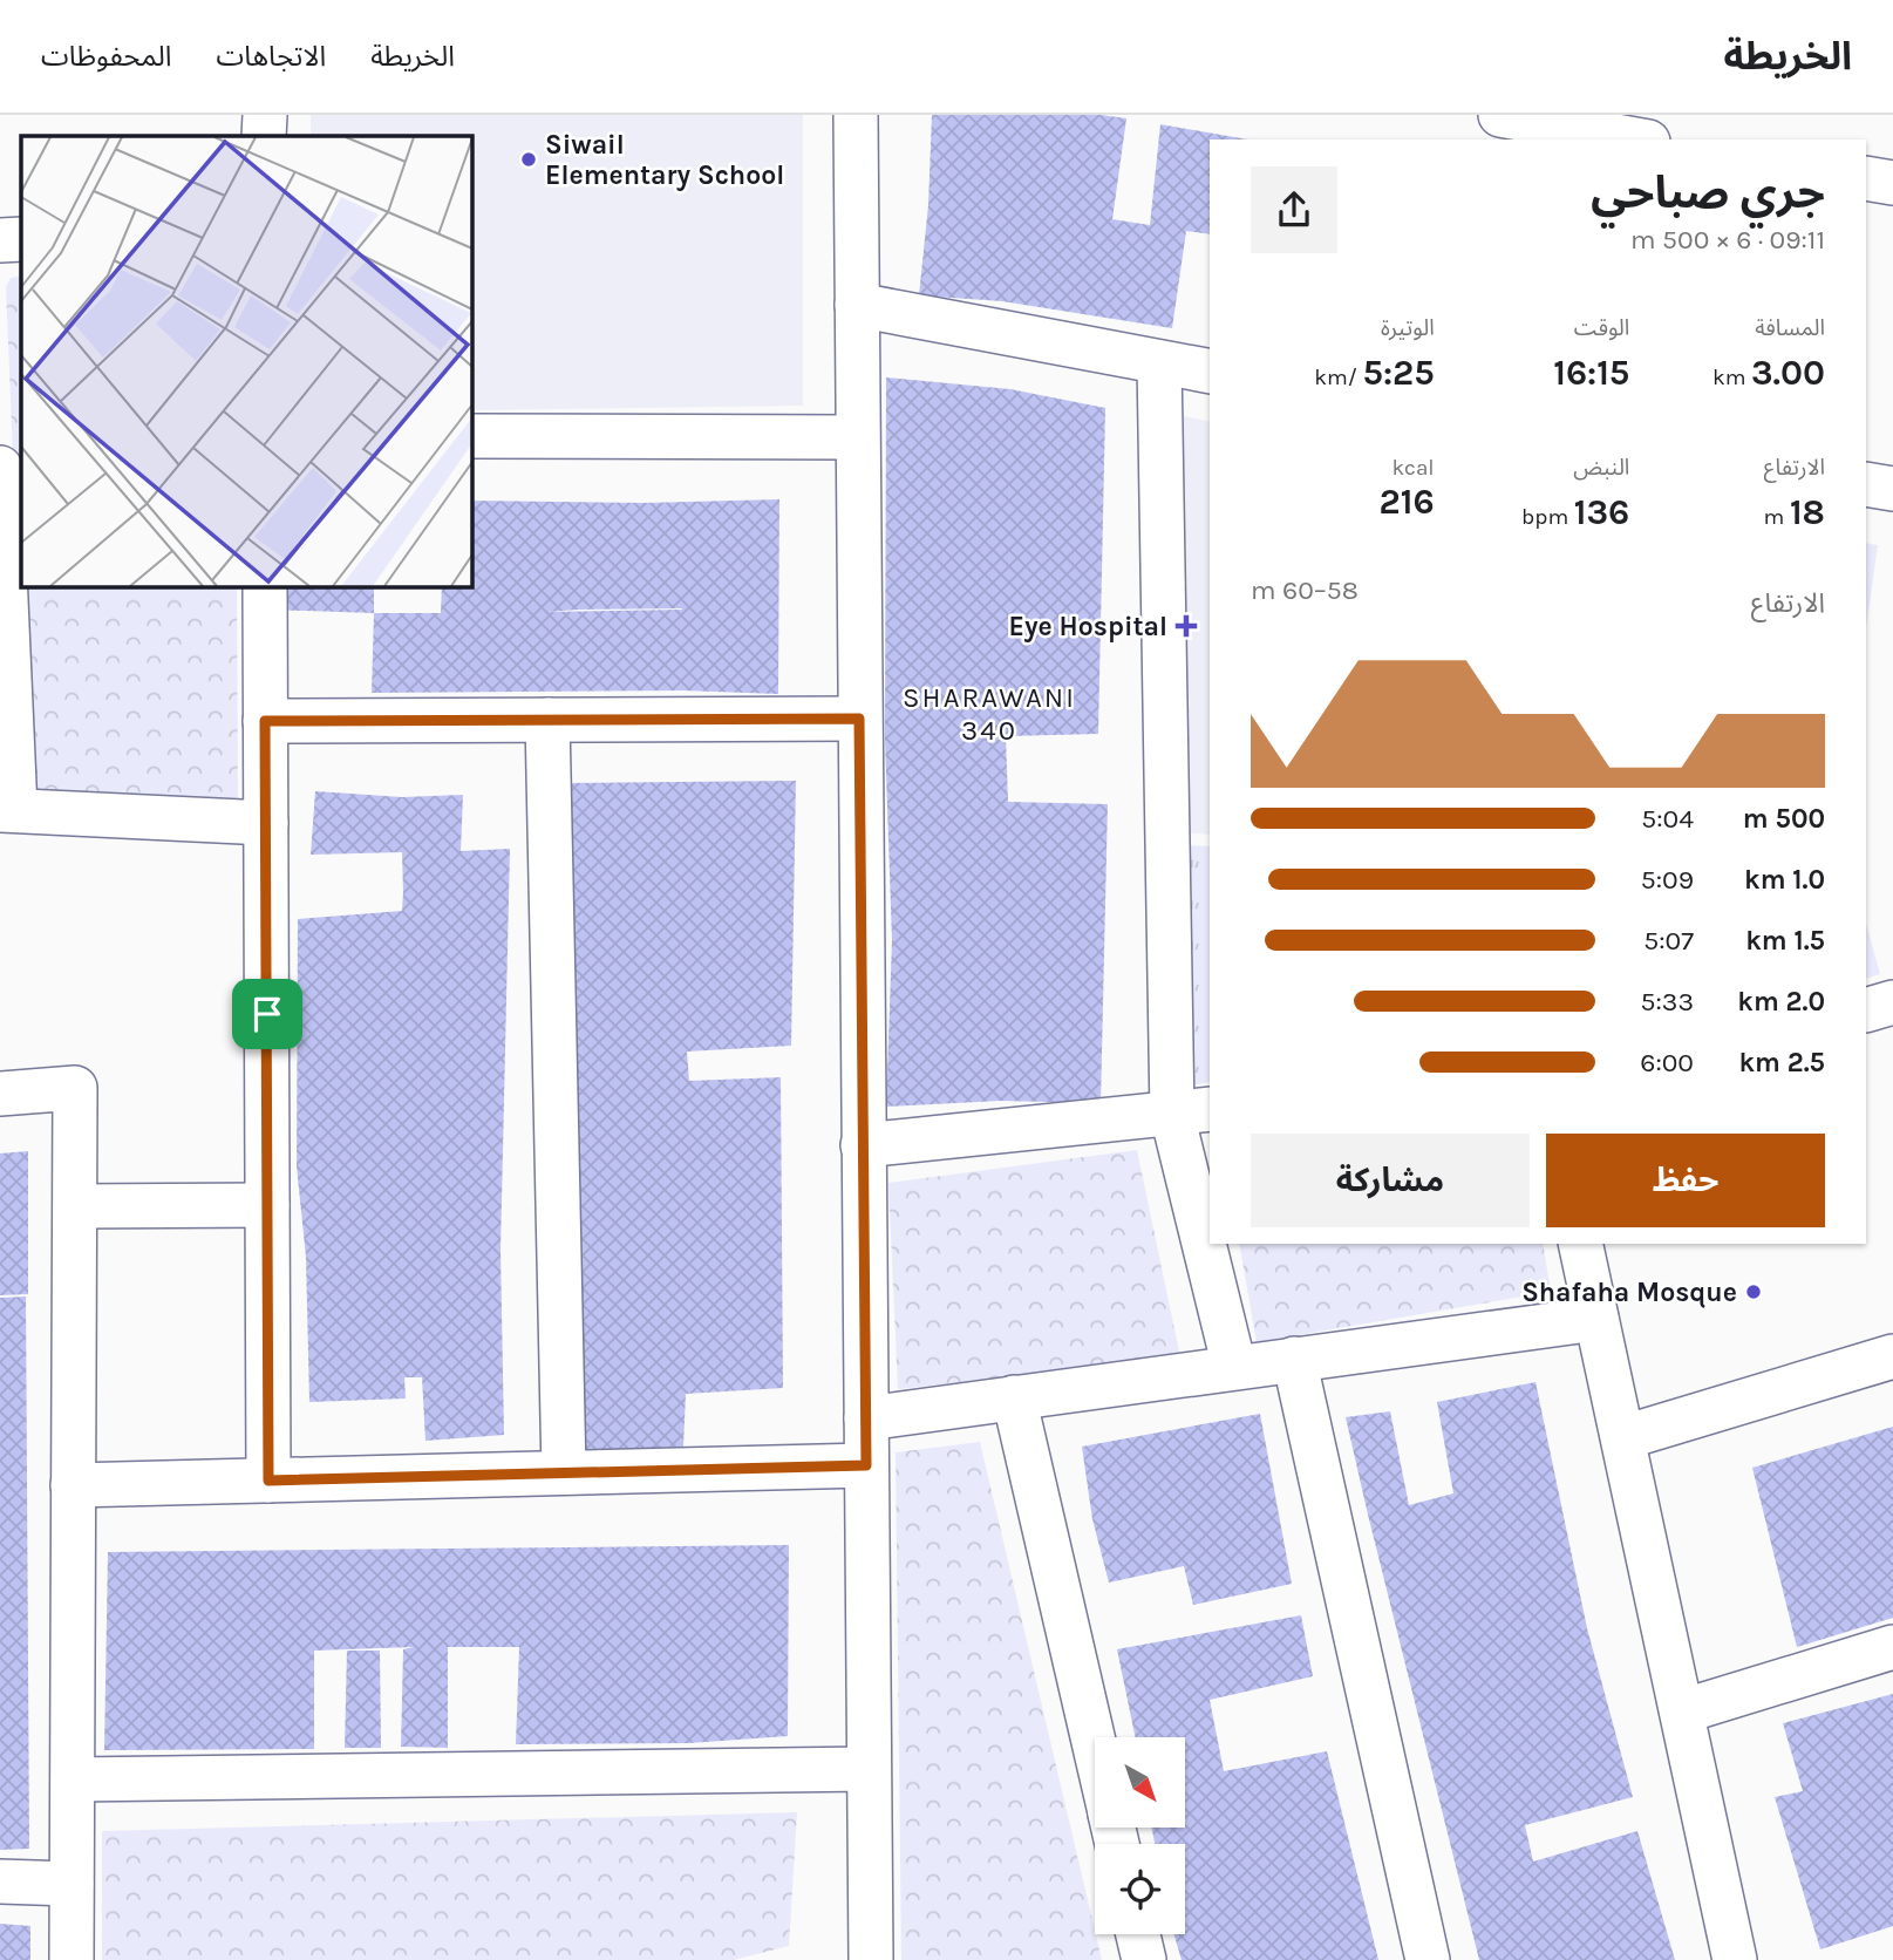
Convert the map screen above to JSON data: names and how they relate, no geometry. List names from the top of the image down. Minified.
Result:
{"districts":["SHARAWANI 340"],"places":{"other":["Siwail Elementary School","Shafaha Mosque"],"health":["Eye Hospital"]},"north":"bottom right","page":{"header":"الخريطة","nav":["الخريطة","الاتجاهات","المحفوظات"],"heading":["جري صباحي","09:11 · 6 × 500 m"],"stats":[["المسافة","3.00 km"],["الوقت","16:15"],["الوتيرة","5:25 /km"],["الارتفاع","18 m"],["النبض","136 bpm"],["kcal","216"]],"chart":["الارتفاع","58–60 m"],"list":[{"name":"500 m","note":"5:04"},{"name":"1.0 km","note":"5:09"},{"name":"1.5 km","note":"5:07"},{"name":"2.0 km","note":"5:33"},{"name":"2.5 km","note":"6:00"}],"buttons":["حفظ","مشاركة"]}}
